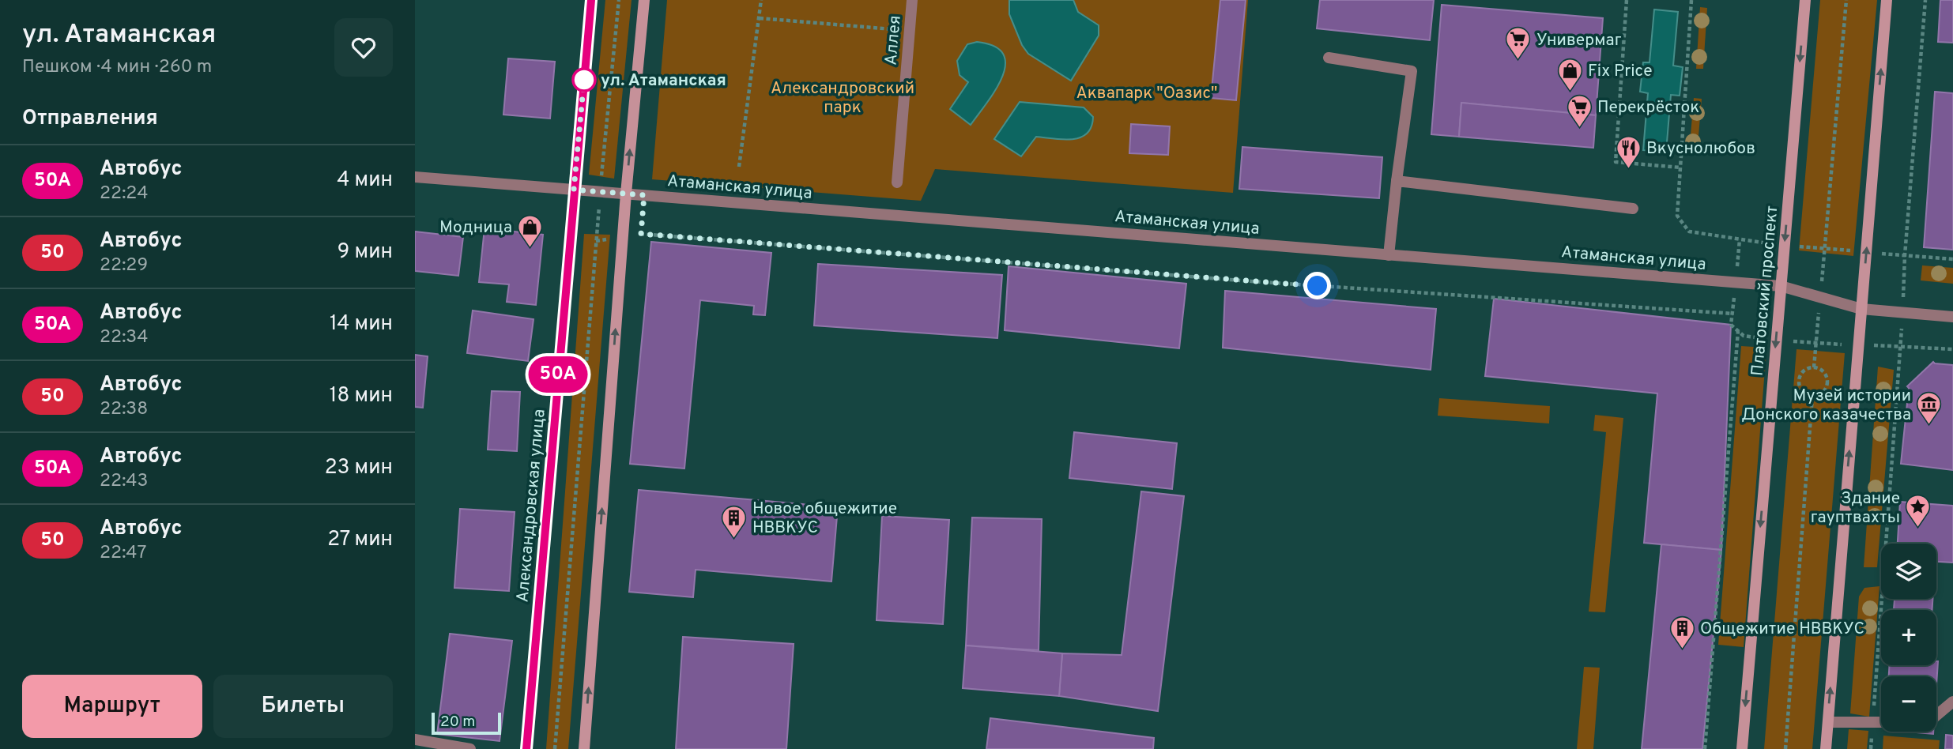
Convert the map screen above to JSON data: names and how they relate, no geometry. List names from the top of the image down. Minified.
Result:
{"streets":{"main road":["Платовский проспект","Александровская улица"],"street":["Аллея","Атаманская улица"]},"crossings":[["Атаманская улица","Платовский проспект"],["Атаманская улица","Александровская улица"]],"parks":["Александровский парк","Аквапарк \"Оазис\""],"places":{"supermarket":["Универмаг","Перекрёсток"],"other":["ул. Атаманская"],"shop":["Fix Price","Модница"],"restaurant":["Вкуснолюбов"],"museum":["Музей истории Донского казачества"],"place":["Здание гауптвахты"],"building":["Новое общежитие НВВКУС","Общежитие НВВКУС"]},"lines":["bus line 50А"],"scale_bar":"20 m","page":{"heading":[["ул. Атаманская","Пешком · 4 мин · 260 m"],"Отправления"],"on_map":"50А","list":[{"mark":"50А","name":"Автобус","note":"22:24","value":"4 мин"},{"mark":"50","name":"Автобус","note":"22:29","value":"9 мин"},{"mark":"50А","name":"Автобус","note":"22:34","value":"14 мин"},{"mark":"50","name":"Автобус","note":"22:38","value":"18 мин"},{"mark":"50А","name":"Автобус","note":"22:43","value":"23 мин"},{"mark":"50","name":"Автобус","note":"22:47","value":"27 мин"}],"map_buttons":["+","−"],"buttons":["Маршрут","Билеты"],"scale":"20 m"}}
